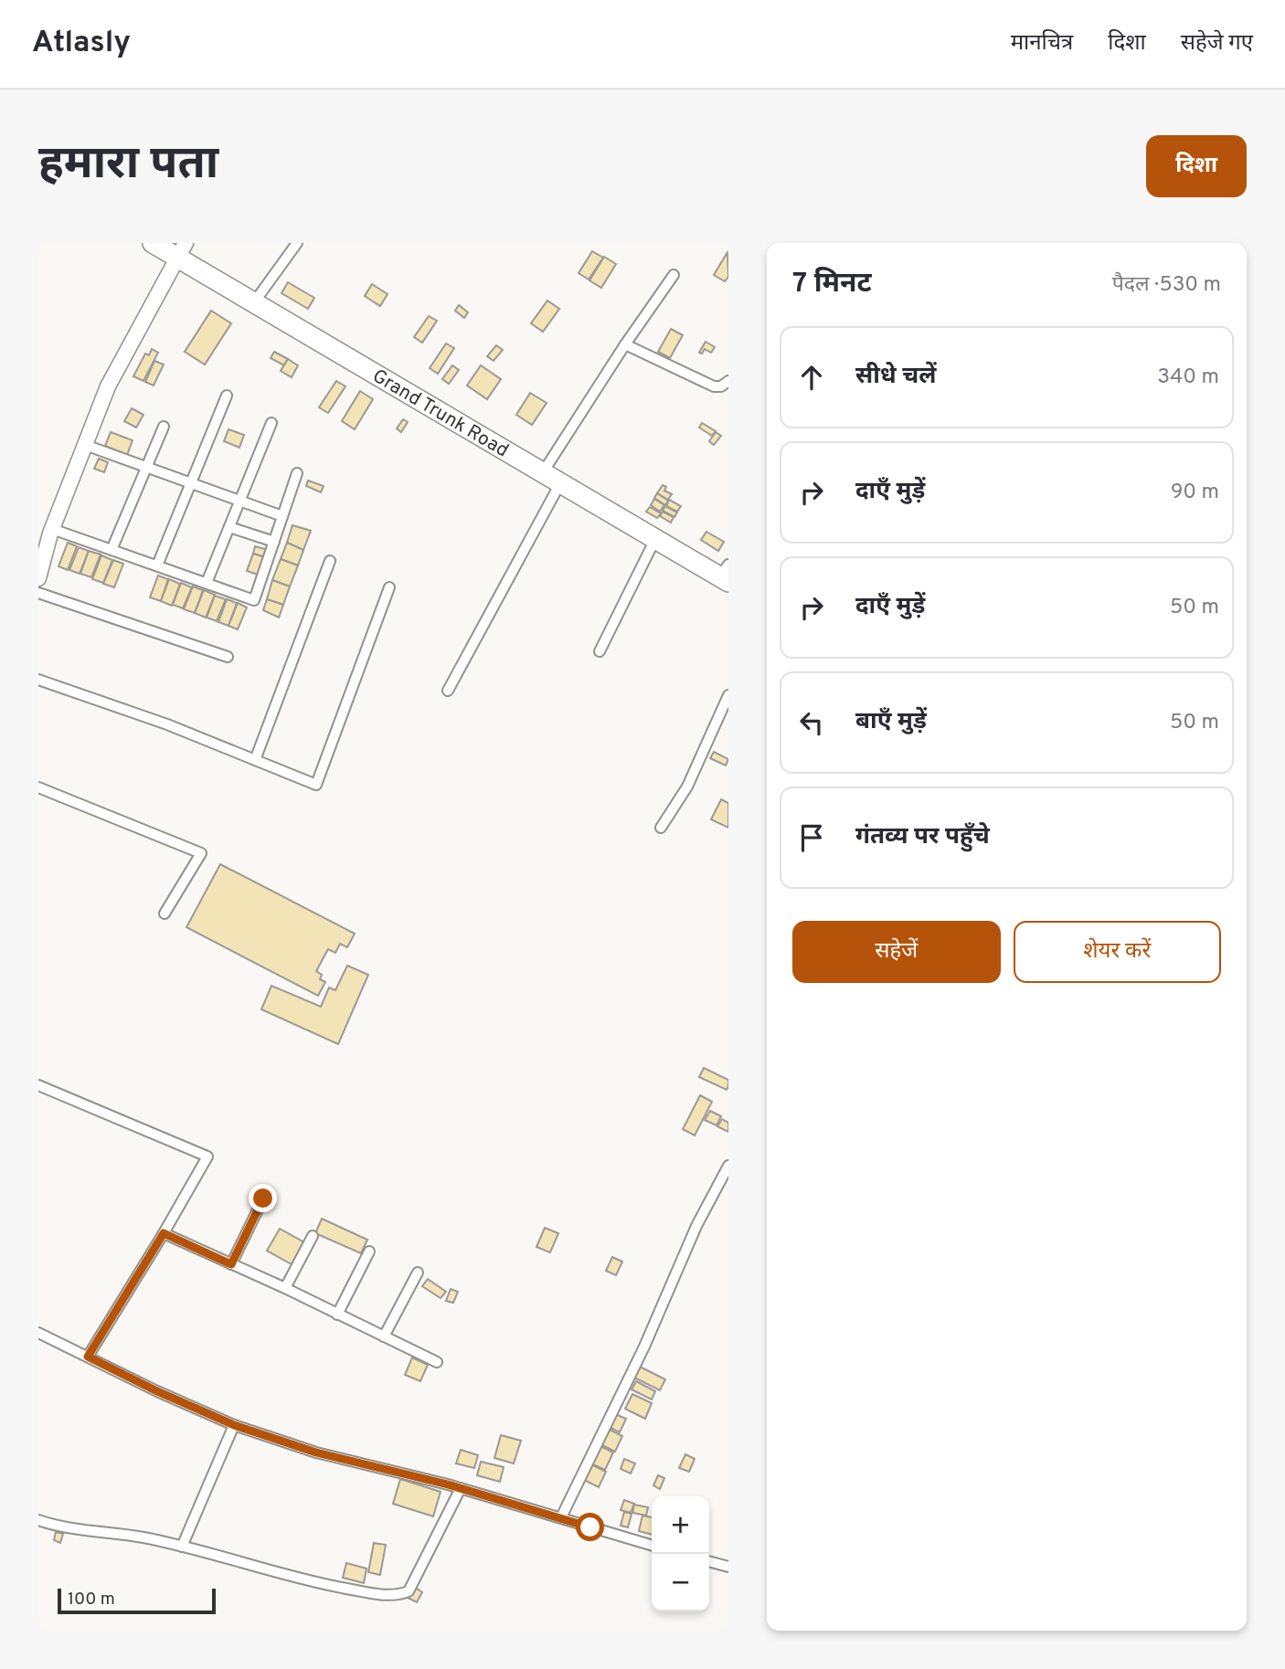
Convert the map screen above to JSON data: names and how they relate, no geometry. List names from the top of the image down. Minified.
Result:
{"streets":{"highway":["Grand Trunk Road"]},"scale_bar":"100 m","page":{"header":"Atlasly","nav":["मानचित्र","दिशा","सहेजे गए"],"buttons":["दिशा",["सहेजें","शेयर करें"]],"title":"हमारा पता","heading":["7 मिनट","पैदल · 530 m"],"list":[["सीधे चलें","340 m"],["दाएँ मुड़ें","90 m"],["दाएँ मुड़ें","50 m"],["बाएँ मुड़ें","50 m"],"गंतव्य पर पहुँचे"],"map_buttons":["+","−"],"scale":"100 m"}}
